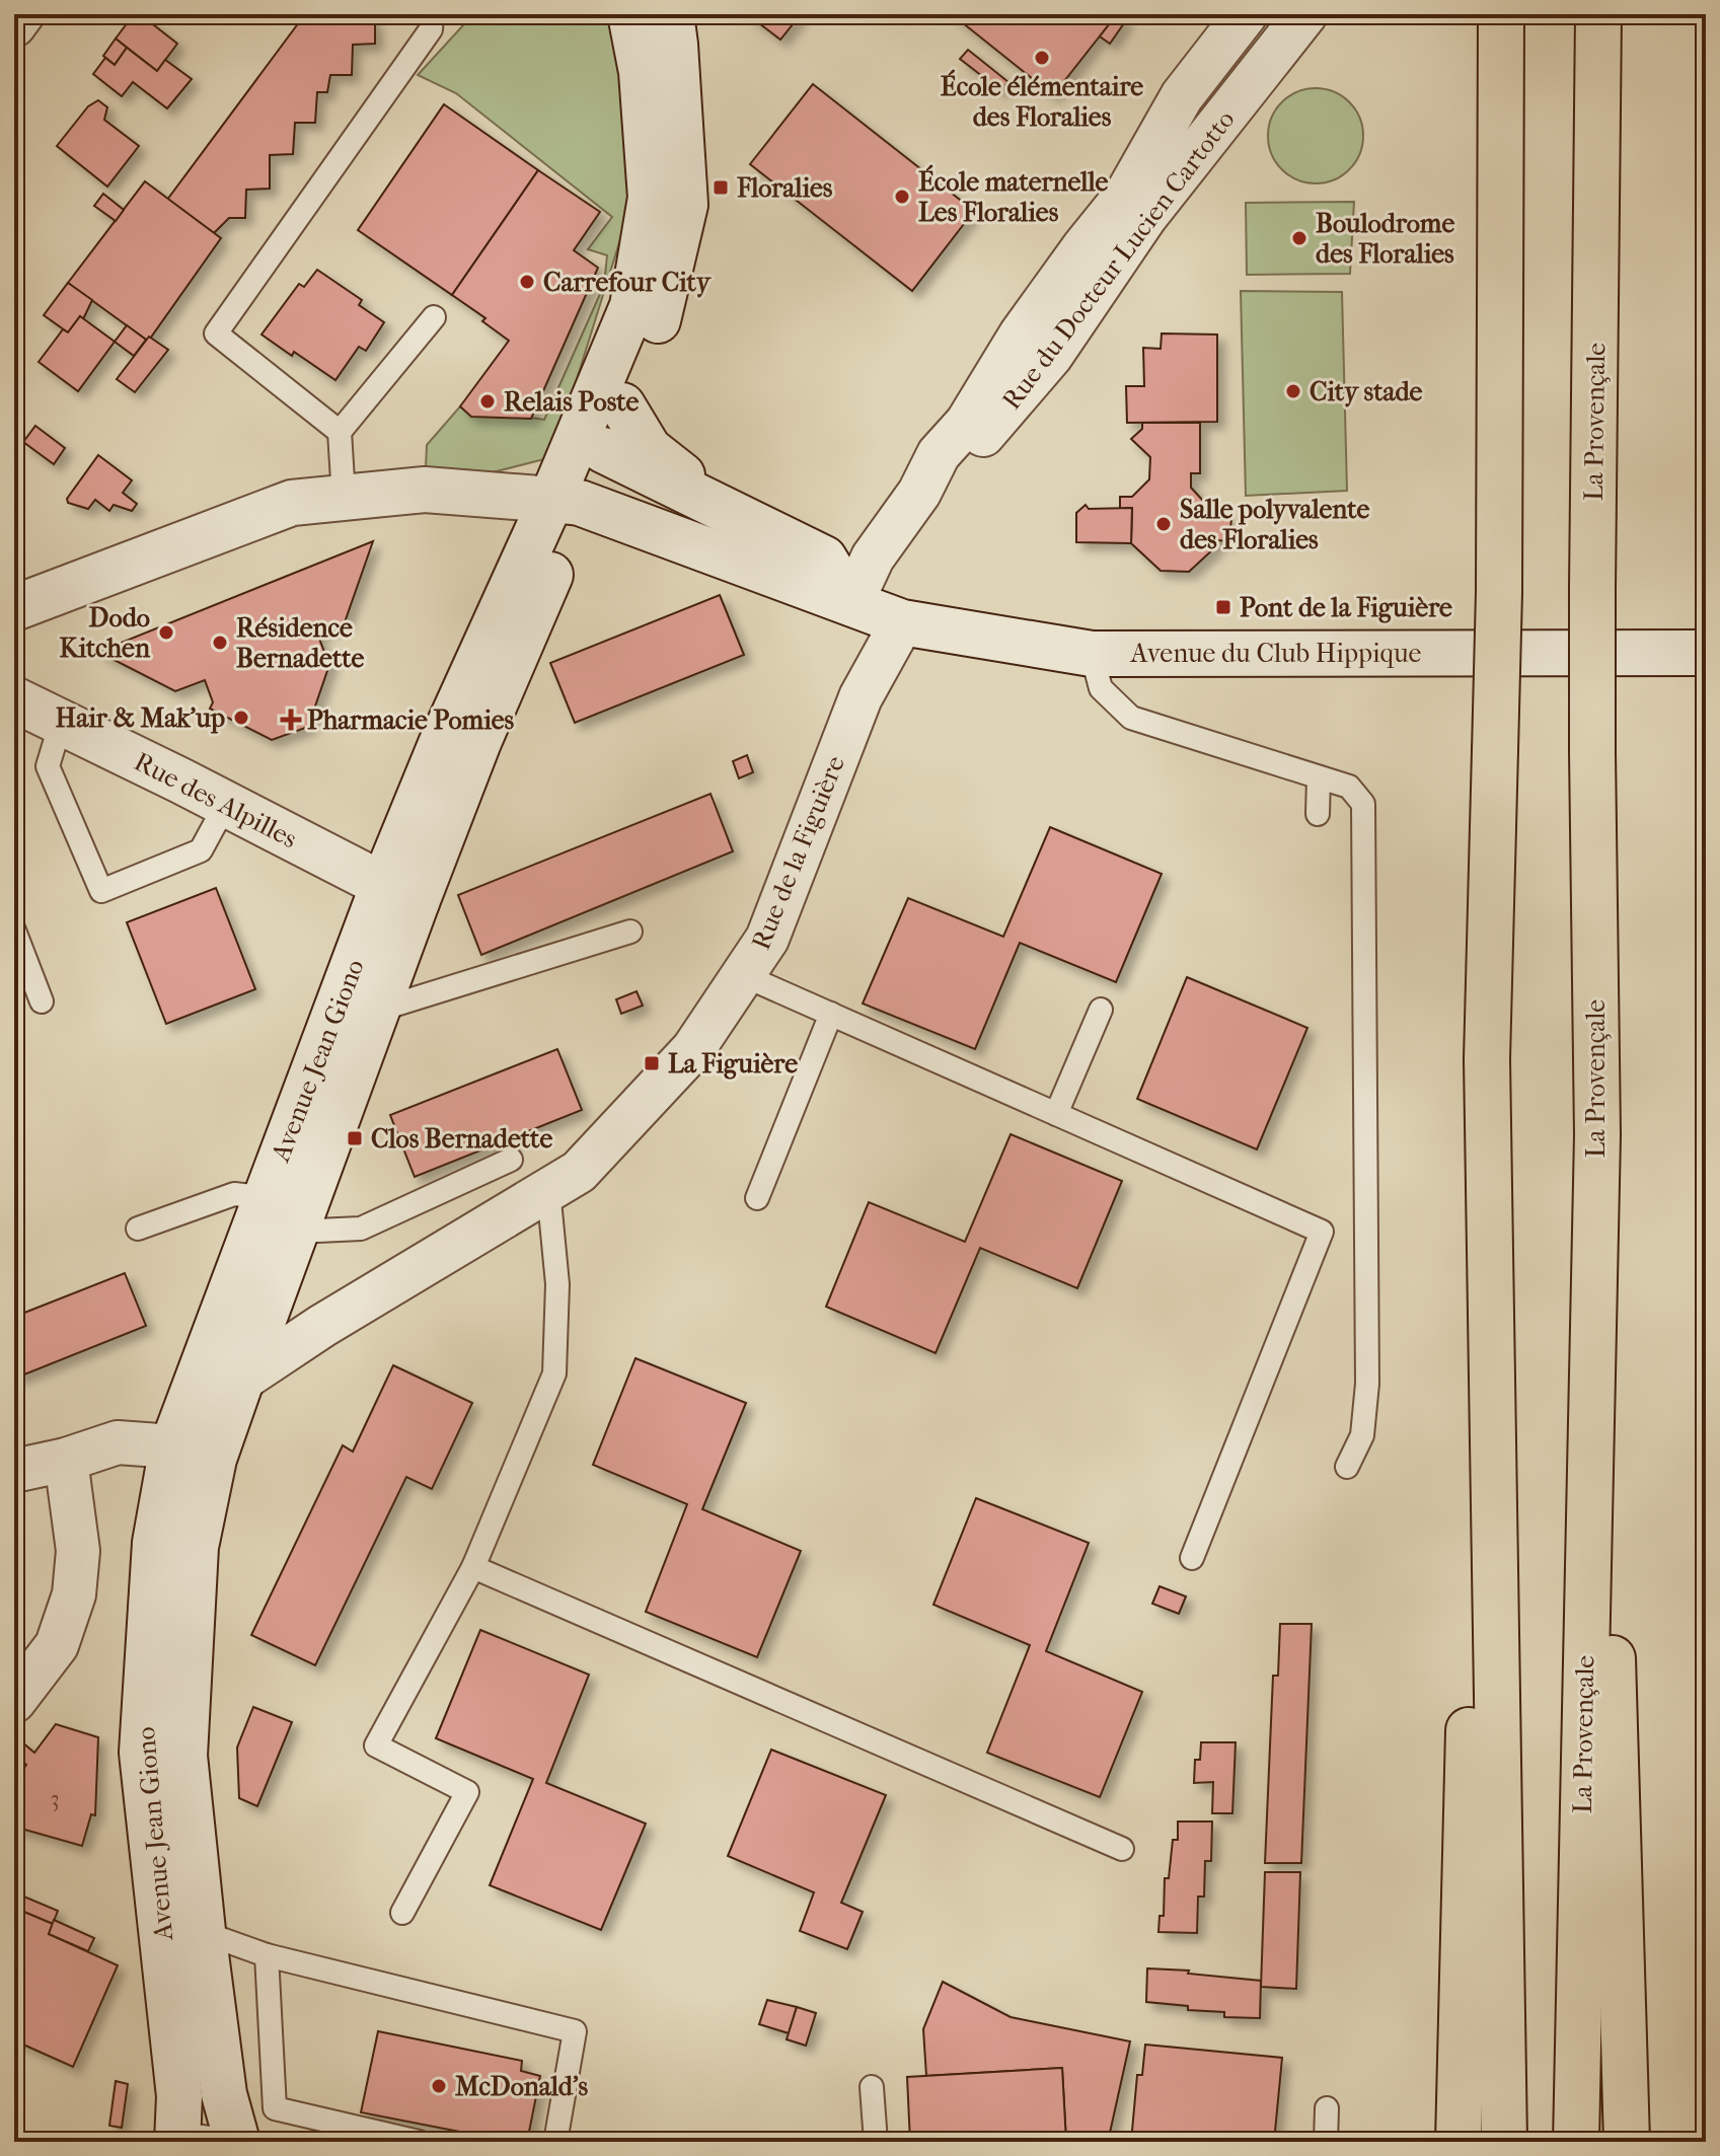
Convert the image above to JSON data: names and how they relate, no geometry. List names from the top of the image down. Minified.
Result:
{"streets":{"highway":["La Provençale"],"main road":["Avenue du Club Hippique","Rue des Alpilles","Avenue Jean Giono"],"street":["Rue du Docteur Lucien Cartotto","Rue de la Figuière"]},"crossings":[["Rue du Docteur Lucien Cartotto","Avenue du Club Hippique"],["Avenue du Club Hippique","Rue de la Figuière"],["Avenue du Club Hippique","Avenue Jean Giono"],["Rue des Alpilles","Avenue Jean Giono"],["Rue de la Figuière","Avenue Jean Giono"]],"places":{"other":["École élémentaire des Floralies","École maternelle Les Floralies","Boulodrome des Floralies","Carrefour City","City stade","Relais Poste","Salle polyvalente des Floralies","Dodo Kitchen","Résidence Bernadette","Hair & Mak'up","McDonald's"],"transit":["Floralies","Pont de la Figuière","La Figuière","Clos Bernadette"],"health":["Pharmacie Pomies"]},"house_numbers":["3"]}
